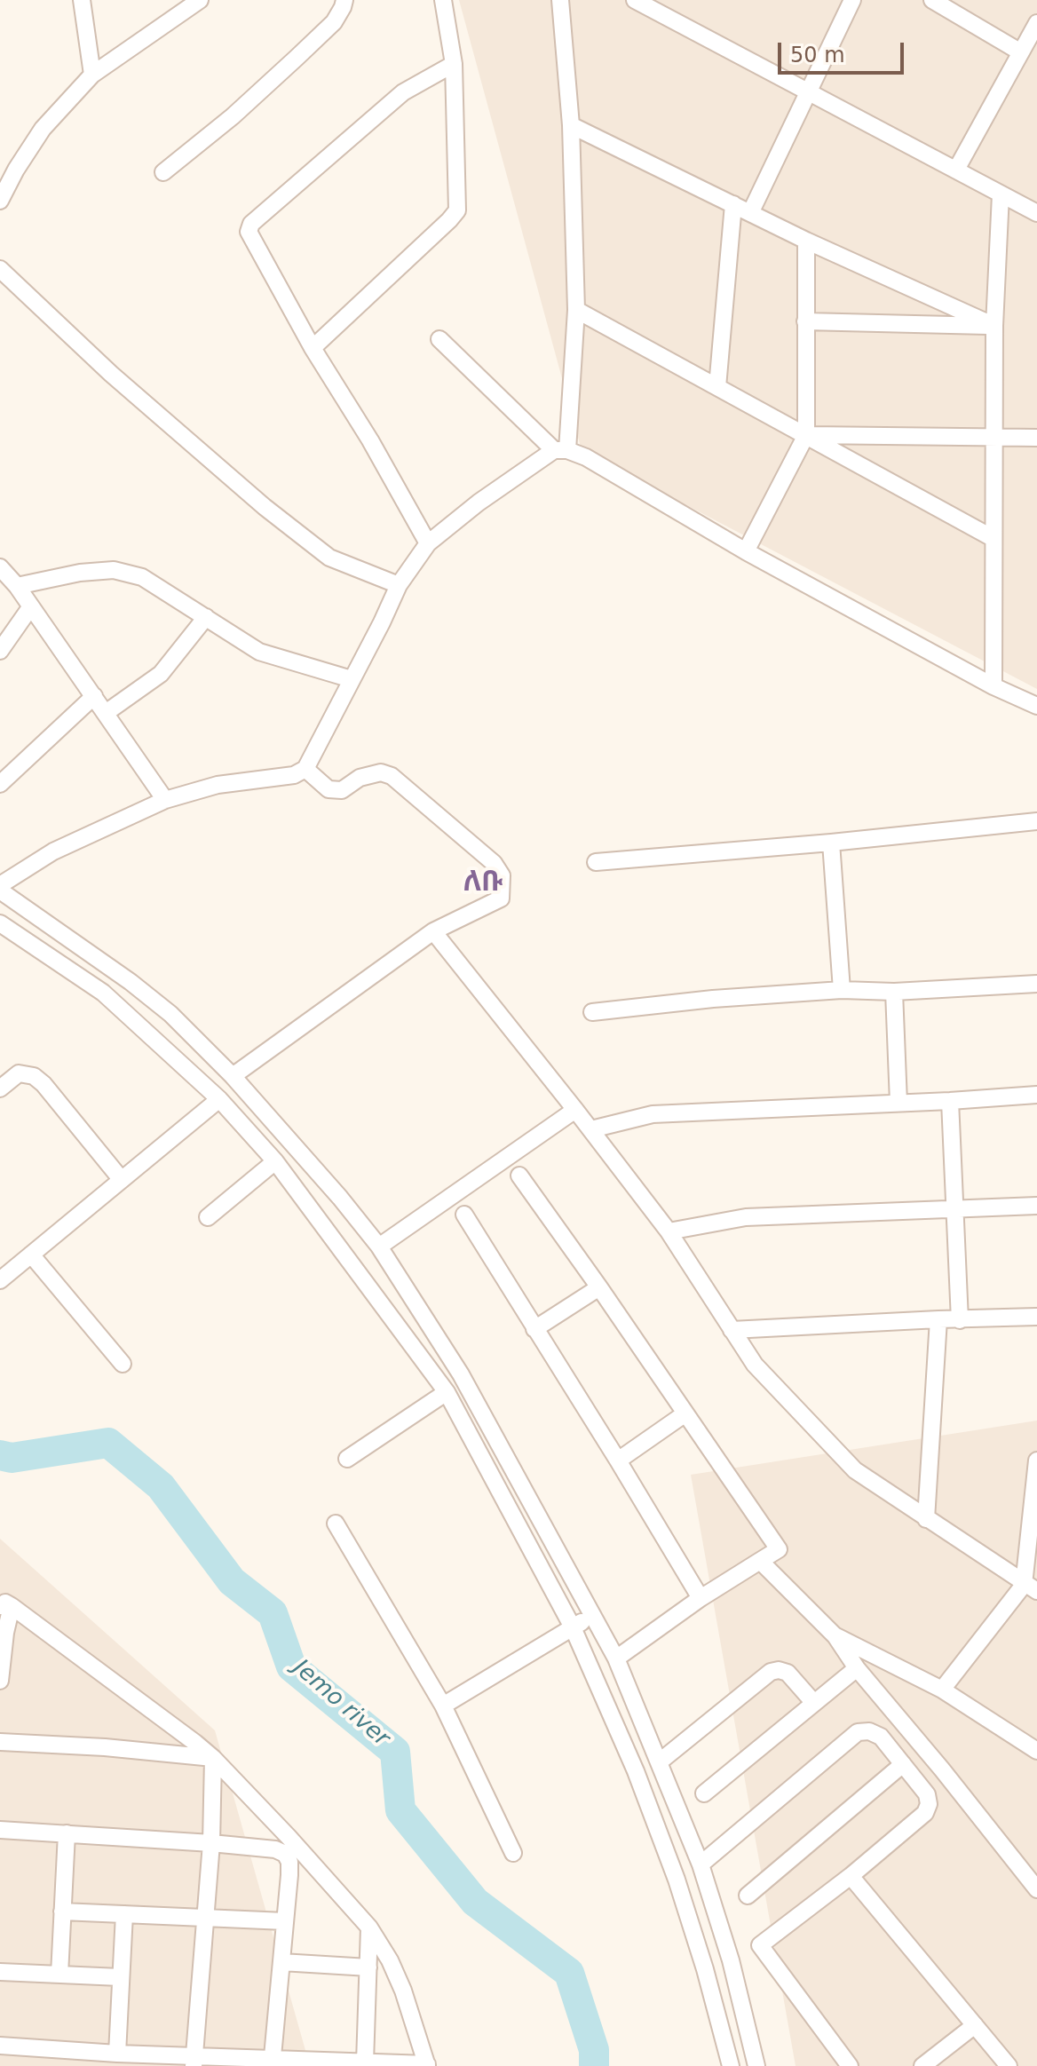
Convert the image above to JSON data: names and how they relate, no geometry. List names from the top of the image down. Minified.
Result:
{"districts":["ለቡ"],"water":["Jemo river"],"scale_bar":"50 m"}
